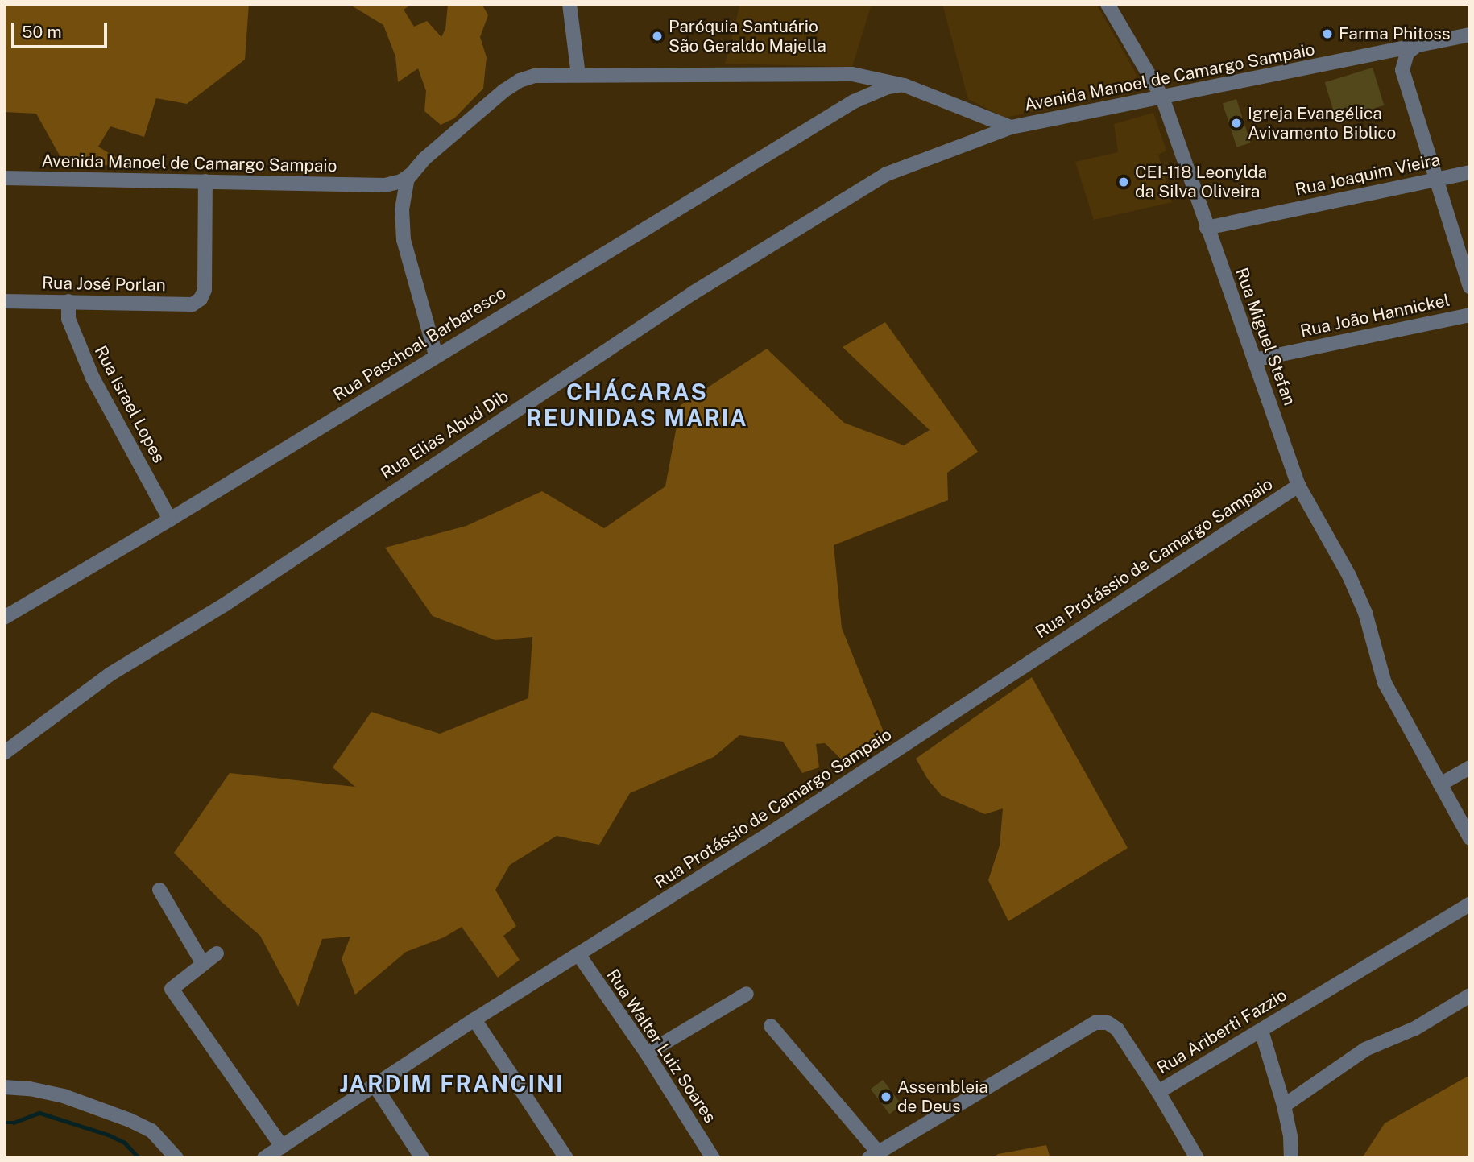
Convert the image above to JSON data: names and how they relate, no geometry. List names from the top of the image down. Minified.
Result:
{"streets":{"street":["Avenida Manoel de Camargo Sampaio","Rua Joaquim Vieira","Rua José Porlan","Rua João Hannickel","Rua Miguel Stefan","Rua Paschoal Barbaresco","Rua Israel Lopes","Rua Elias Abud Dib","Rua Protássio de Camargo Sampaio","Rua Ariberti Fazzio","Rua Walter Luiz Soares"]},"crossings":[["Avenida Manoel de Camargo Sampaio","Rua José Porlan"],["Avenida Manoel de Camargo Sampaio","Rua Miguel Stefan"],["Avenida Manoel de Camargo Sampaio","Rua Paschoal Barbaresco"],["Avenida Manoel de Camargo Sampaio","Rua Elias Abud Dib"],["Rua Joaquim Vieira","Rua Miguel Stefan"],["Rua José Porlan","Rua Israel Lopes"],["Rua João Hannickel","Rua Miguel Stefan"],["Rua Miguel Stefan","Rua Protássio de Camargo Sampaio"],["Rua Paschoal Barbaresco","Rua Israel Lopes"],["Rua Protássio de Camargo Sampaio","Rua Walter Luiz Soares"]],"districts":["CHÁCARAS REUNIDAS MARIA","JARDIM FRANCINI"],"places":["Farma Phitoss","Paróquia Santuário São Geraldo Majella","Igreja Evangélica Avivamento Biblico","CEI-118 Leonylda da Silva Oliveira","Assembleia de Deus"],"scale_bar":"50 m"}
